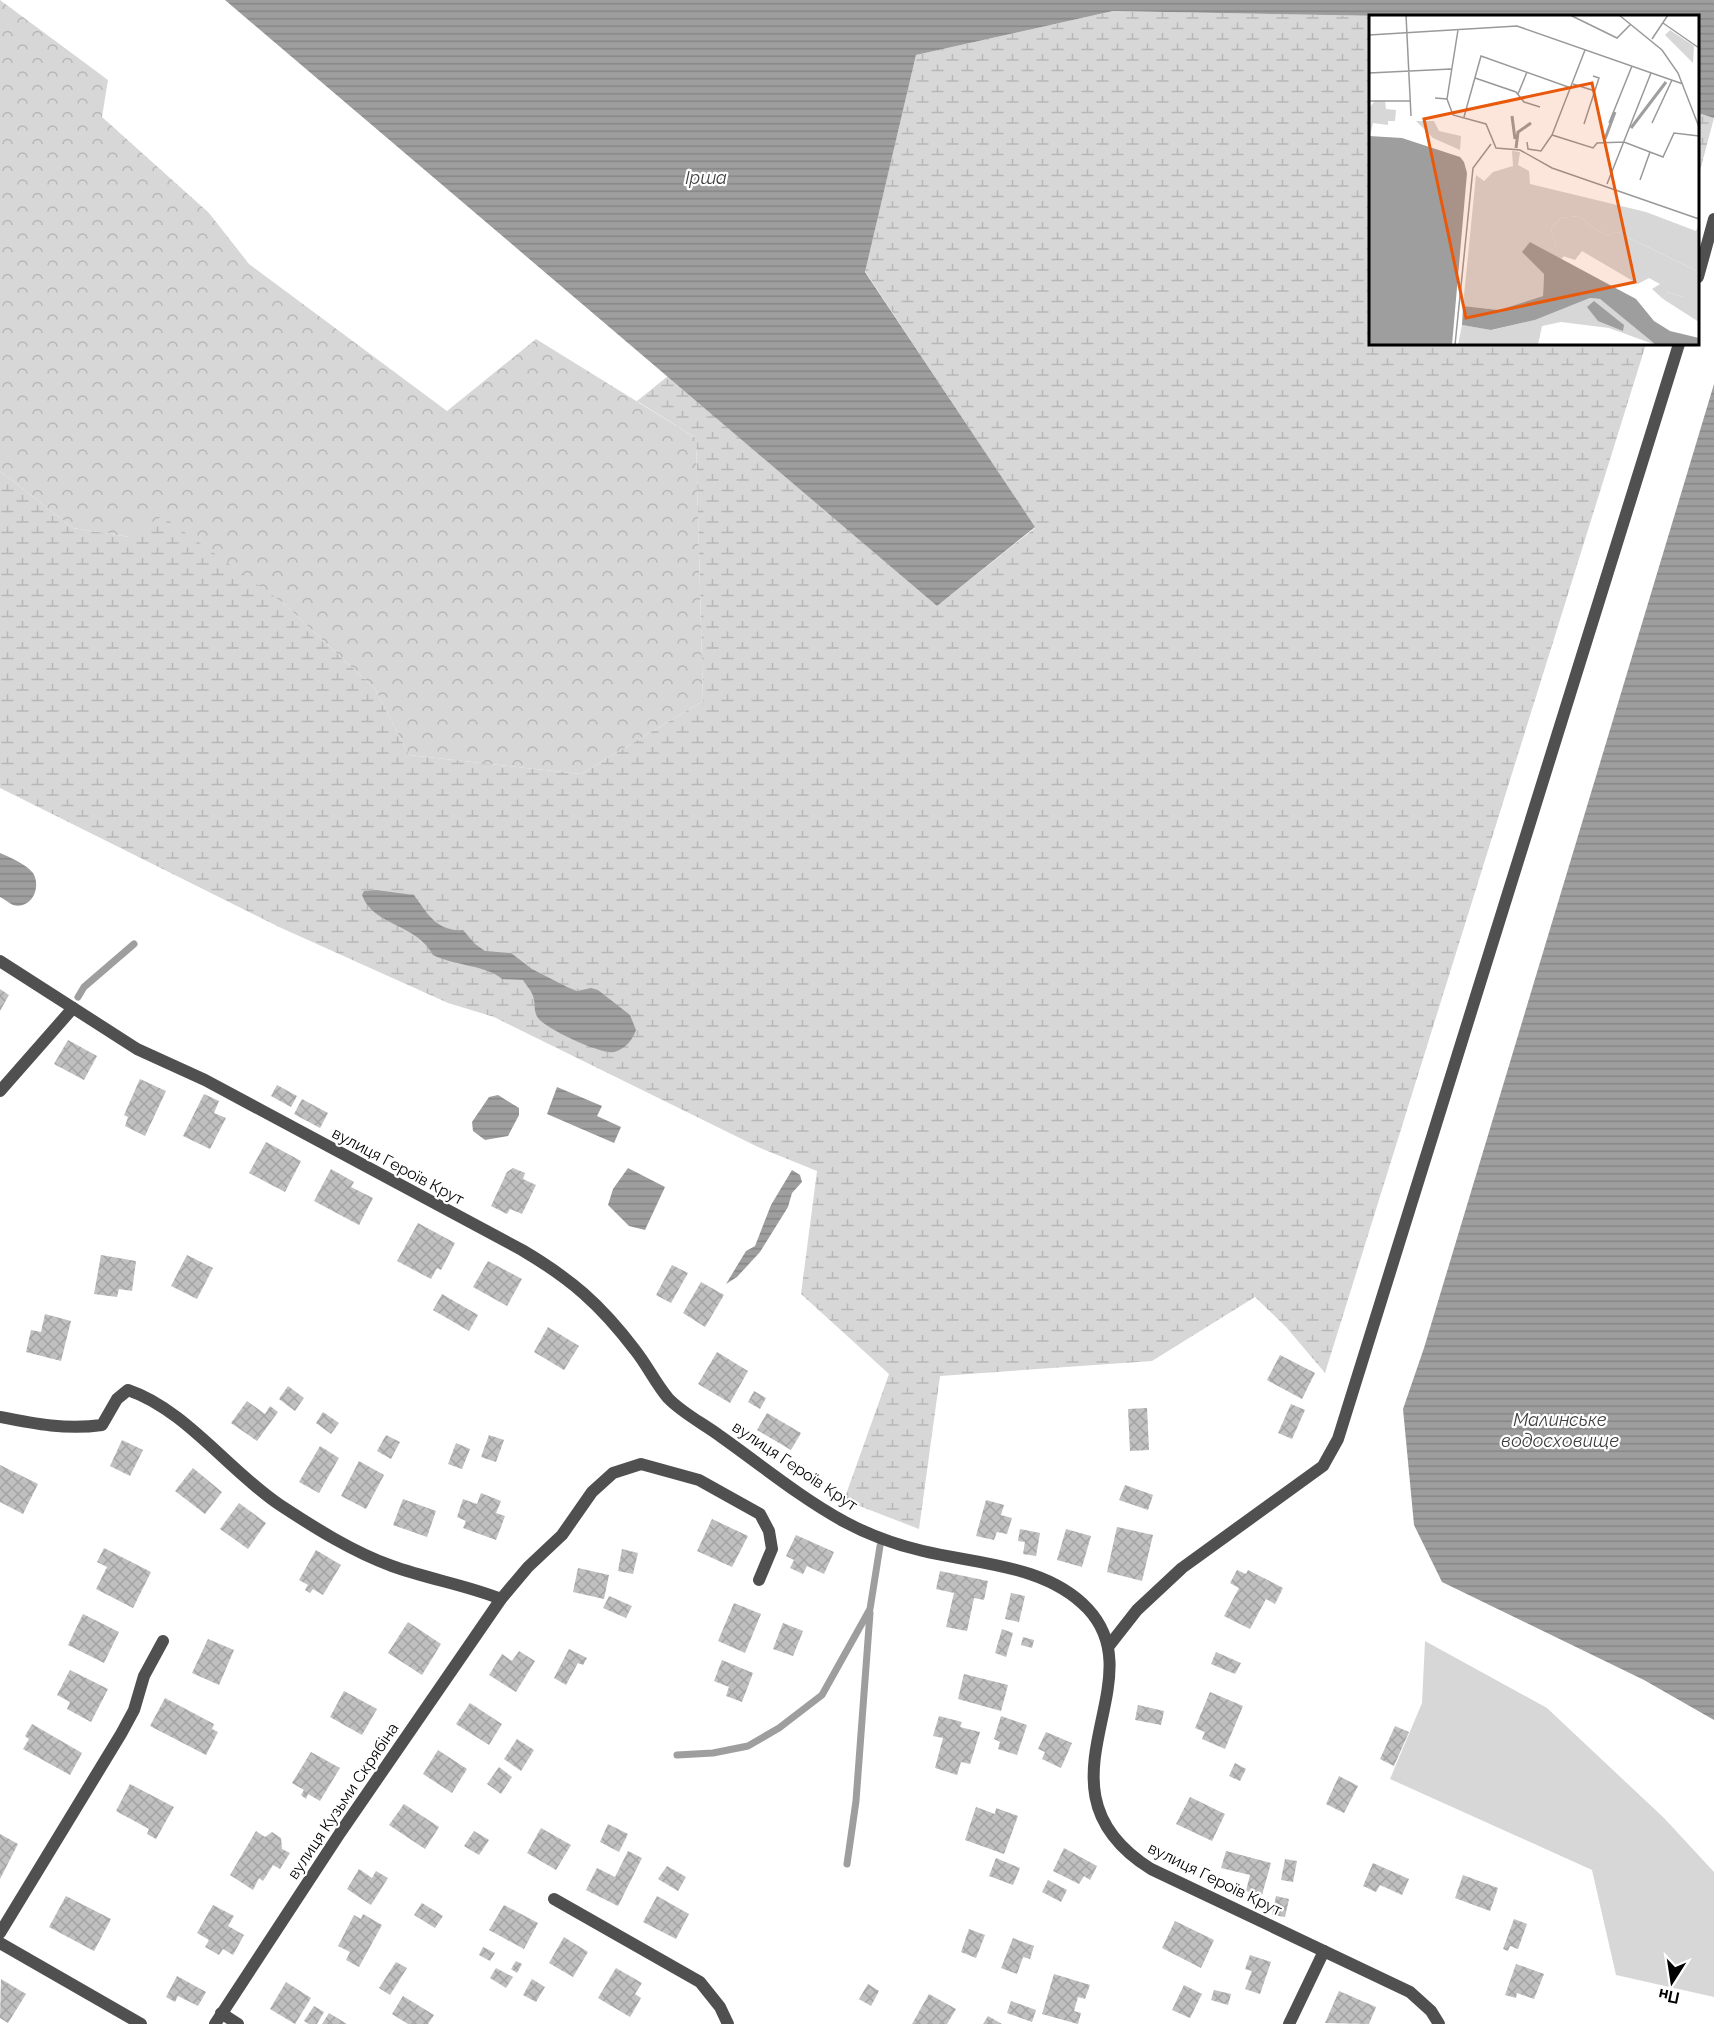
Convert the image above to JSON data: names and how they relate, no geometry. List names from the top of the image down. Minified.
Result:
{"streets":{"street":["вулиця Героїв Крут","вулиця Кузьми Скрябіна"]},"water":["Ірша","Малинське водосховище"],"north":"bottom"}
